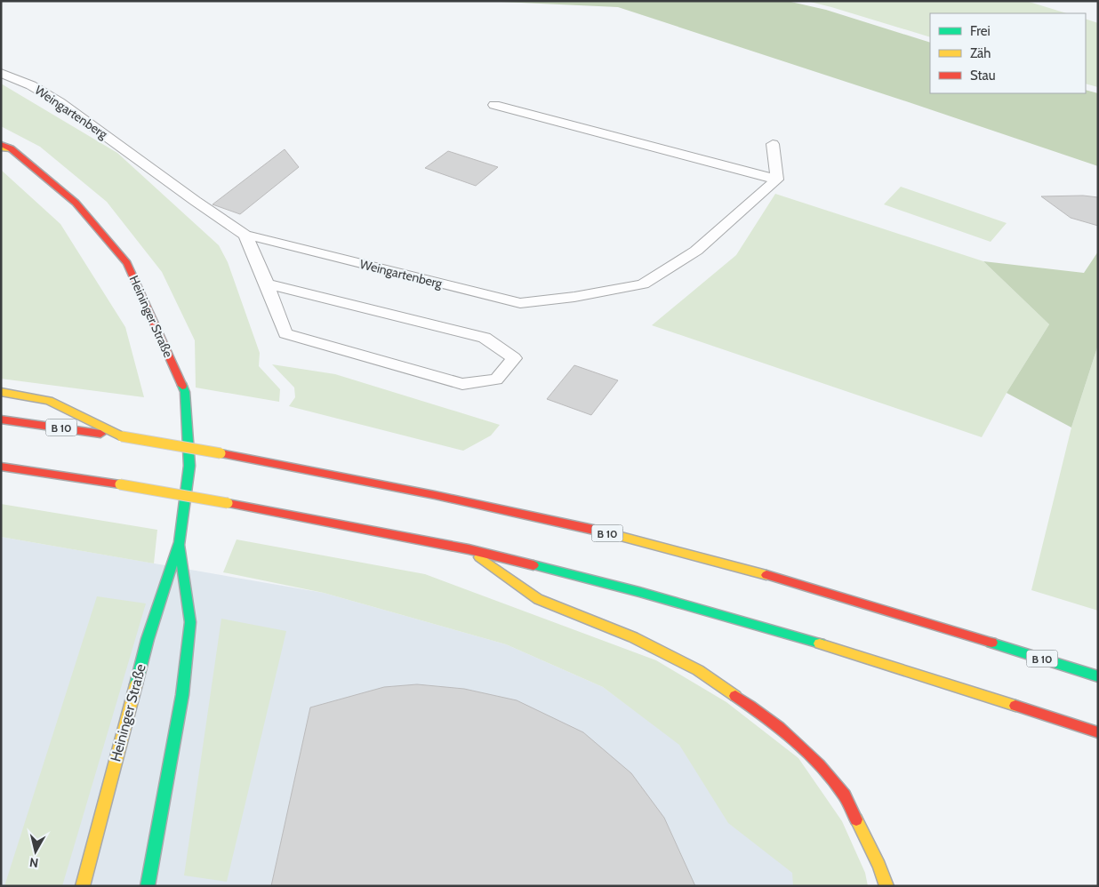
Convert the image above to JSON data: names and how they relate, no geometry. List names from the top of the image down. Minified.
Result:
{"streets":{"main road":["Heininger Straße","B 10"],"lane":["Weingartenberg"]},"legend":["Frei","Zäh","Stau"],"north":"bottom"}
